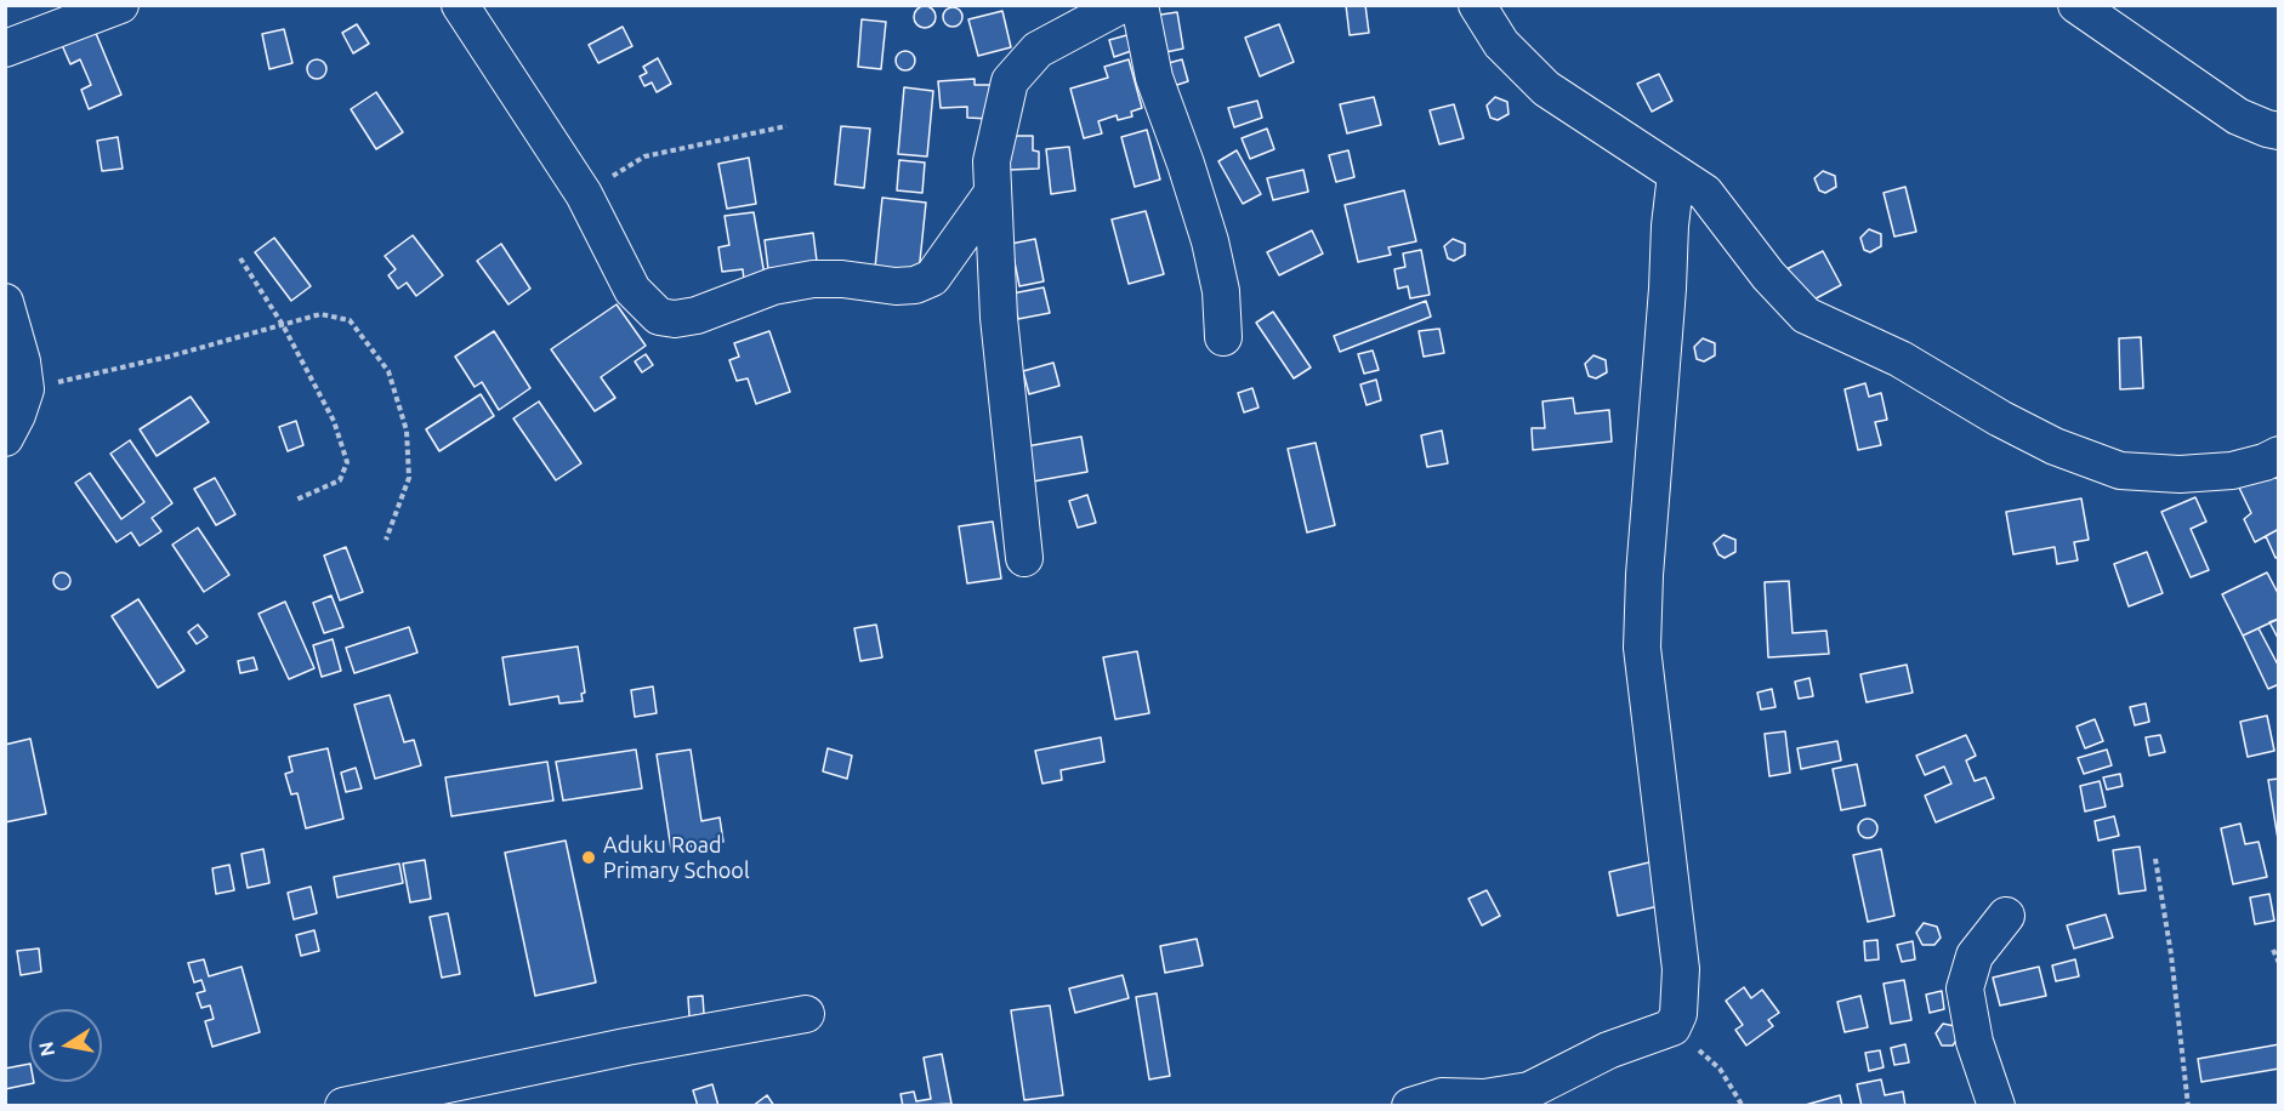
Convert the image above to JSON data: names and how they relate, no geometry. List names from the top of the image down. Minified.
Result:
{"places":["Aduku Road Primary School"],"north":"left"}
